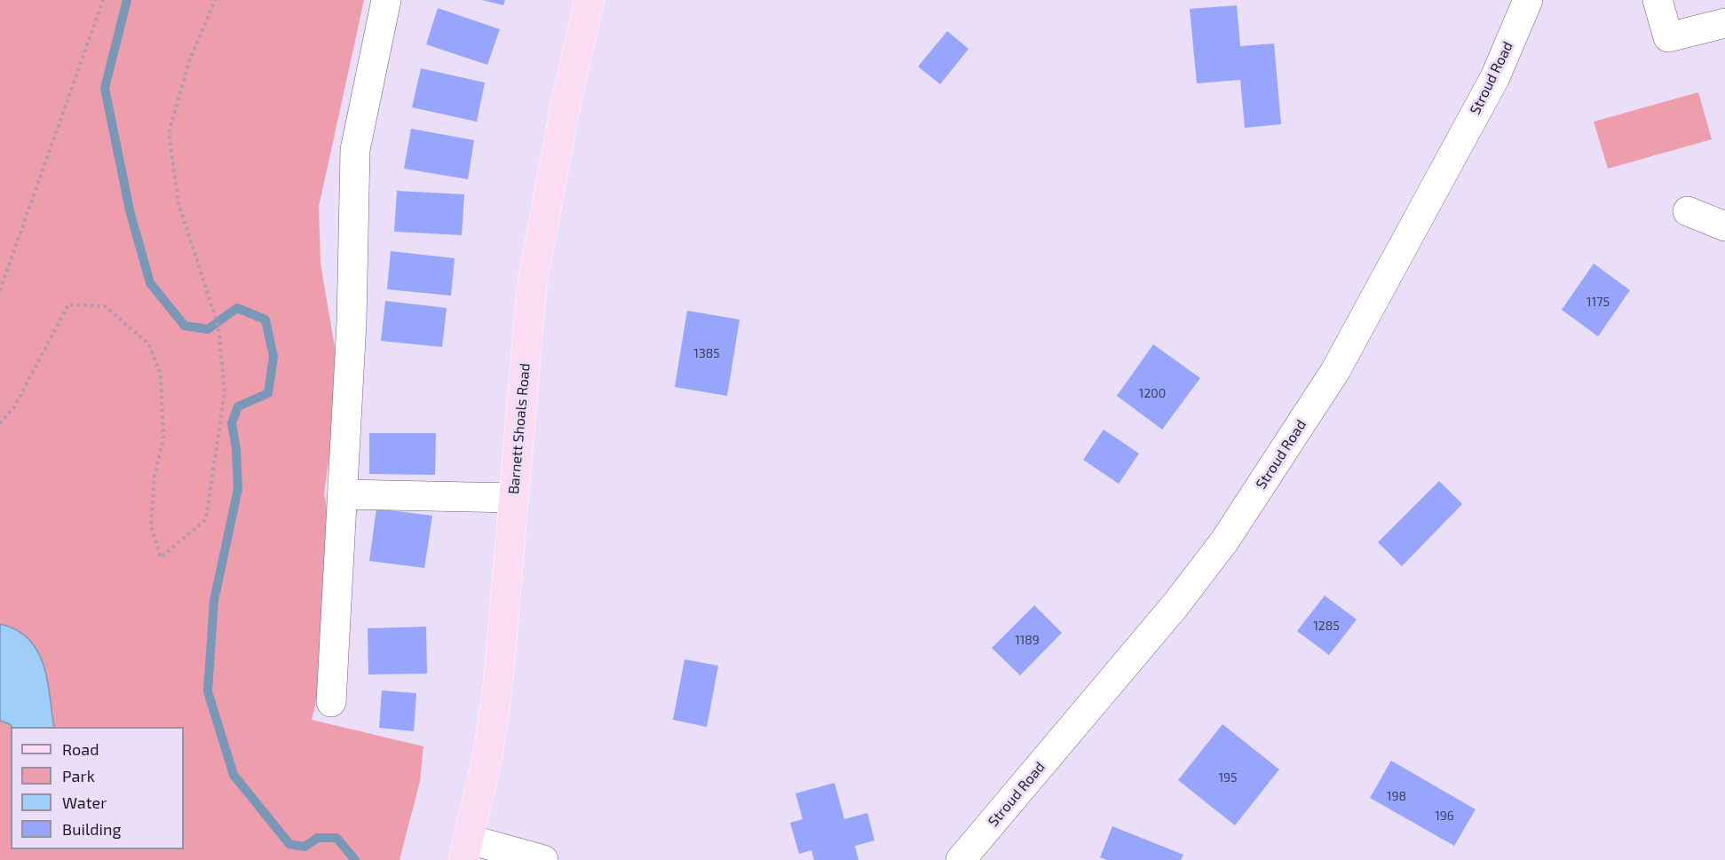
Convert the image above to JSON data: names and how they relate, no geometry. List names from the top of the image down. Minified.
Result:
{"streets":{"main road":["Barnett Shoals Road"],"street":["Stroud Road"]},"house_numbers":["1175","1385","1200","1285","1189","195","198","196"],"legend":["Road","Park","Water","Building"]}
